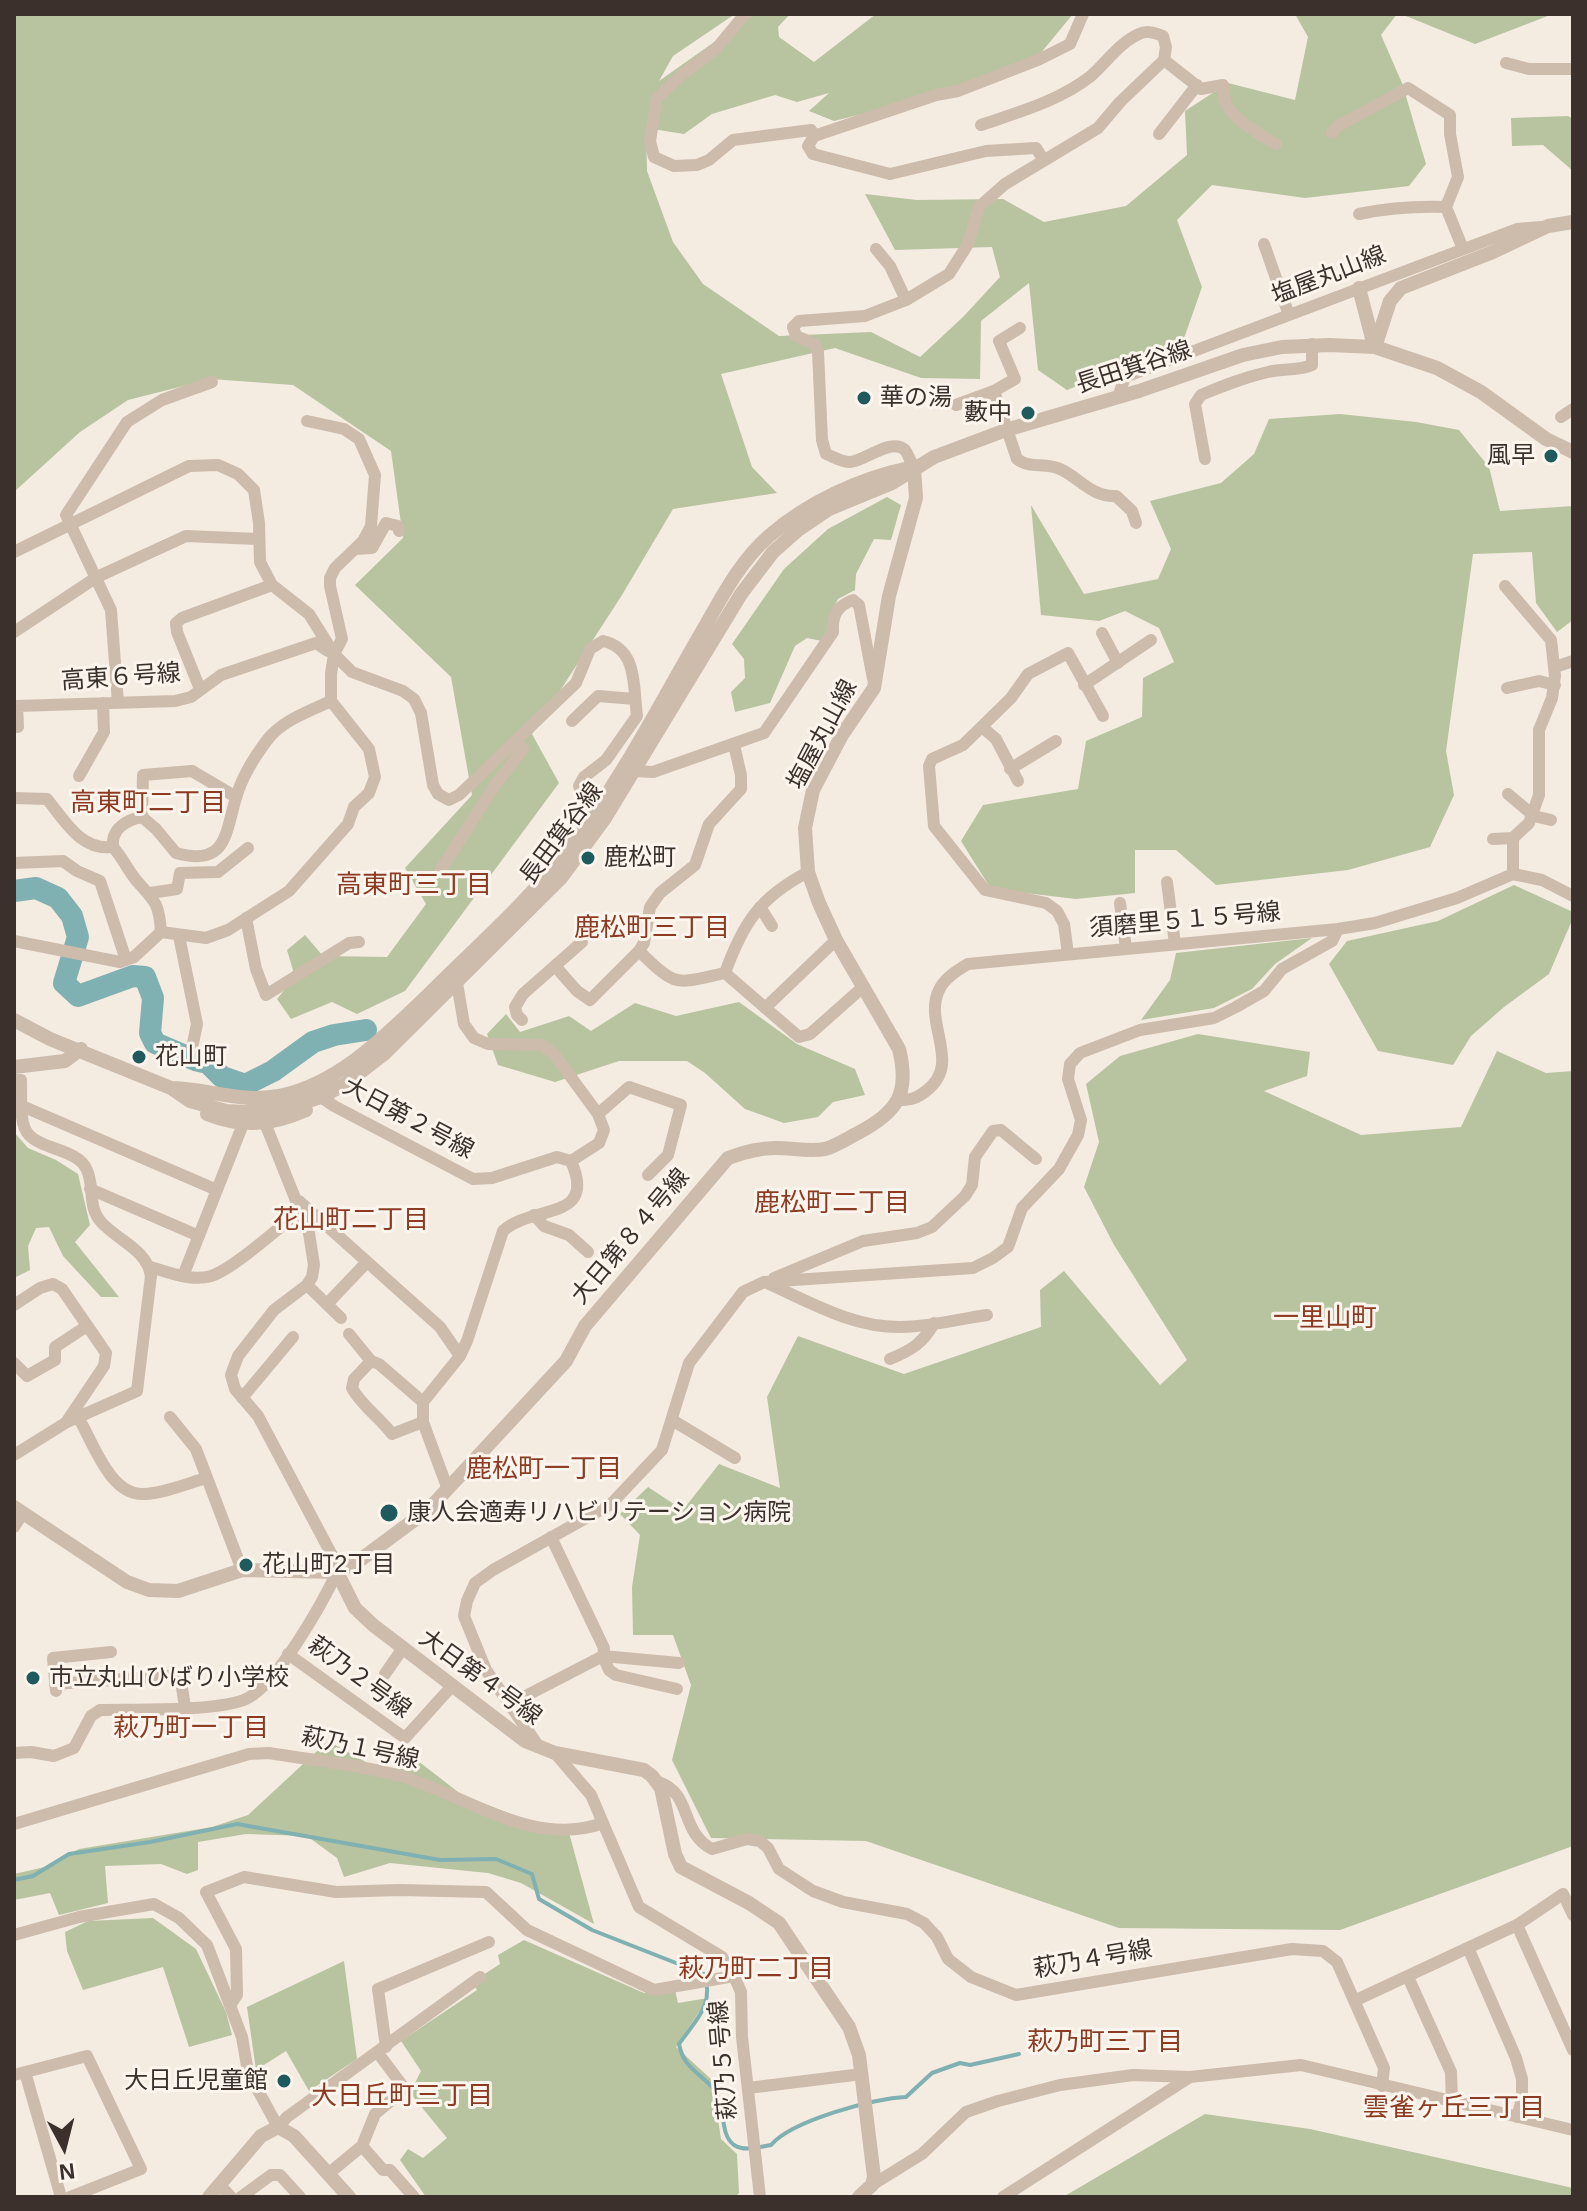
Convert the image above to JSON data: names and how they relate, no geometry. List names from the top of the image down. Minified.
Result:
{"streets":{"street":["塩屋丸山線","長田箕谷線","高東６号線","須磨里５１５号線","大日第２号線","大日第８４号線","萩乃２号線","大日第４号線","萩乃１号線","萩乃４号線","萩乃５号線"]},"crossings":[["塩屋丸山線","長田箕谷線"],["塩屋丸山線","須磨里５１５号線"],["塩屋丸山線","大日第８４号線"],["長田箕谷線","大日第２号線"],["須磨里５１５号線","大日第８４号線"],["大日第８４号線","大日第４号線"],["萩乃２号線","大日第４号線"],["大日第４号線","萩乃４号線"]],"districts":["高東町二丁目","高東町三丁目","鹿松町三丁目","鹿松町二丁目","花山町二丁目","一里山町","鹿松町一丁目","萩乃町一丁目","萩乃町二丁目","萩乃町三丁目","大日丘町三丁目","雲雀ヶ丘三丁目"],"places":["華の湯","藪中","風早","鹿松町","花山町","康人会適寿リハビリテーション病院","花山町2丁目","市立丸山ひばり小学校","大日丘児童館"],"north":"bottom"}
